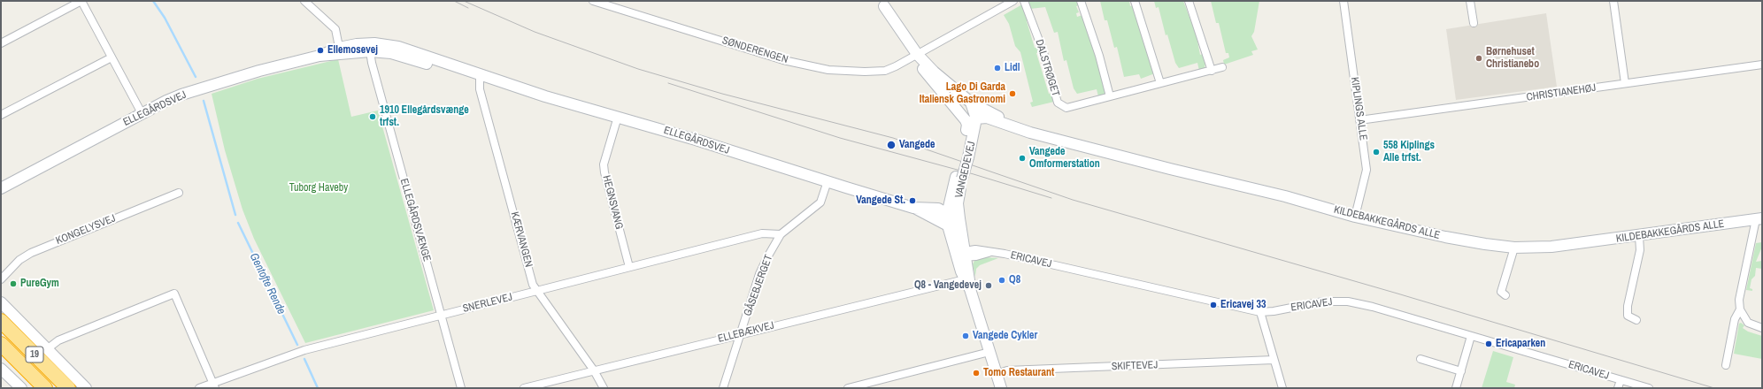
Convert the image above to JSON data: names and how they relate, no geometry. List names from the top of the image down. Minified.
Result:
{"streets":{"highway":["19"],"street":["SØNDERENGEN","DALSTRØGET","CHRISTIANEHØJ","ELLEGÅRDSVEJ","KIPLINGS ALLE","VANGEDEVEJ","HEGNSVANG","ELLEGÅRDSVÆNGE","KILDEBAKKEGÅRDS ALLE","KONGELYSVEJ","KÆRVANGEN","ERICAVEJ","GÅSEBJERGET","SNERLEVEJ","ELLEBÆKVEJ","SKIFTEVEJ"]},"crossings":[["SØNDERENGEN","VANGEDEVEJ"],["CHRISTIANEHØJ","KIPLINGS ALLE"],["ELLEGÅRDSVEJ","VANGEDEVEJ"],["ELLEGÅRDSVEJ","HEGNSVANG"],["ELLEGÅRDSVEJ","ELLEGÅRDSVÆNGE"],["ELLEGÅRDSVEJ","KÆRVANGEN"],["ELLEGÅRDSVEJ","GÅSEBJERGET"],["KIPLINGS ALLE","KILDEBAKKEGÅRDS ALLE"],["VANGEDEVEJ","KILDEBAKKEGÅRDS ALLE"],["VANGEDEVEJ","ERICAVEJ"],["VANGEDEVEJ","ELLEBÆKVEJ"],["VANGEDEVEJ","SKIFTEVEJ"],["HEGNSVANG","SNERLEVEJ"],["ELLEGÅRDSVÆNGE","SNERLEVEJ"],["KÆRVANGEN","SNERLEVEJ"],["KÆRVANGEN","ELLEBÆKVEJ"],["GÅSEBJERGET","SNERLEVEJ"],["GÅSEBJERGET","ELLEBÆKVEJ"]],"water":["Gentofte Rende"],"parks":["Tuborg Haveby"],"places":["Ellemosevej","Børnehuset Christianebo","Lidl","Lago Di Garda Italiensk Gastronomi","1910 Ellegårdsvænge trfst.","Vangede","558 Kiplings Alle trfst.","Vangede Omformerstation","Vangede St.","Q8","PureGym","Q8 - Vangedevej","Ericavej 33","Vangede Cykler","Ericaparken","Tomo Restaurant"]}
